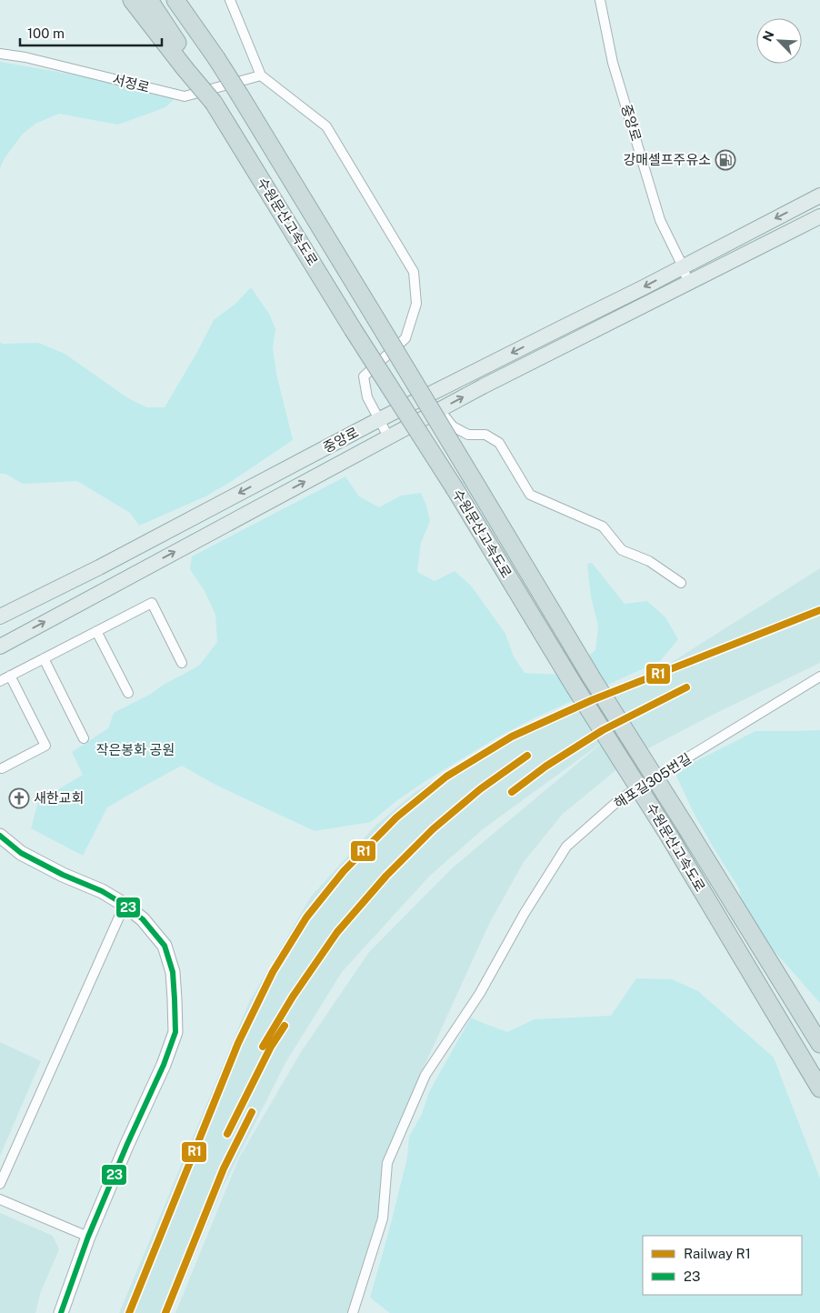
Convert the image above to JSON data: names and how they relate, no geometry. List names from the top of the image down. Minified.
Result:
{"streets":{"highway":["수원문산고속도로"],"main road":["중앙로"],"street":["서정로","해포길305번길"]},"parks":["작은봉화 공원"],"places":{"fuel station":["강매셀프주유소"],"church":["새한교회"]},"lines":["rail line R1","transit line 23"],"legend":["Railway R1","23"],"scale_bar":"100 m","north":"top left"}
